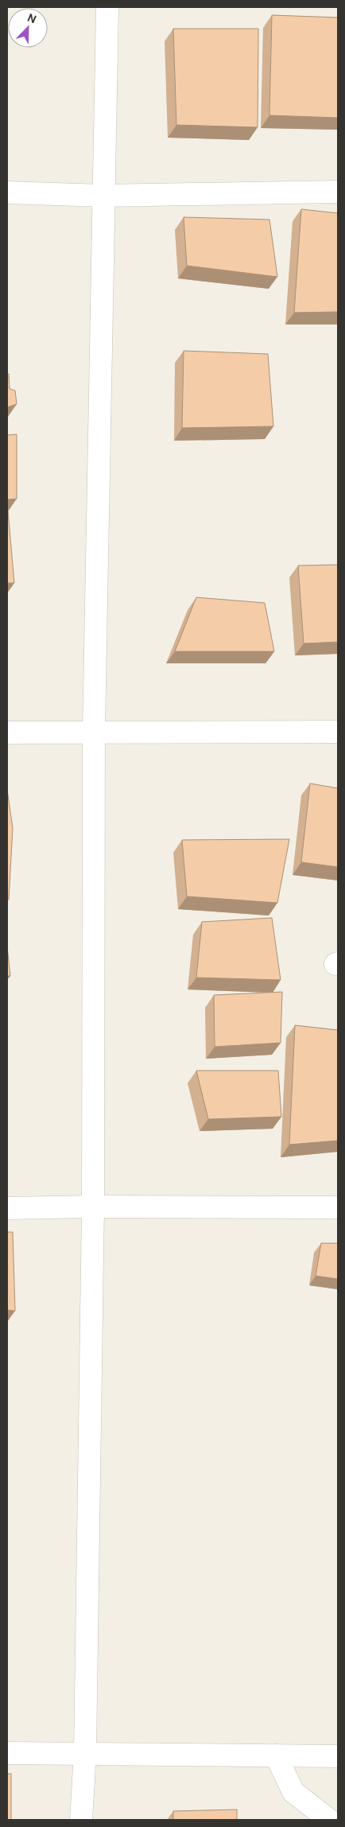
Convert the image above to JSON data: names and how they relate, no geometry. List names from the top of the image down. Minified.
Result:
{"north":"top right"}
